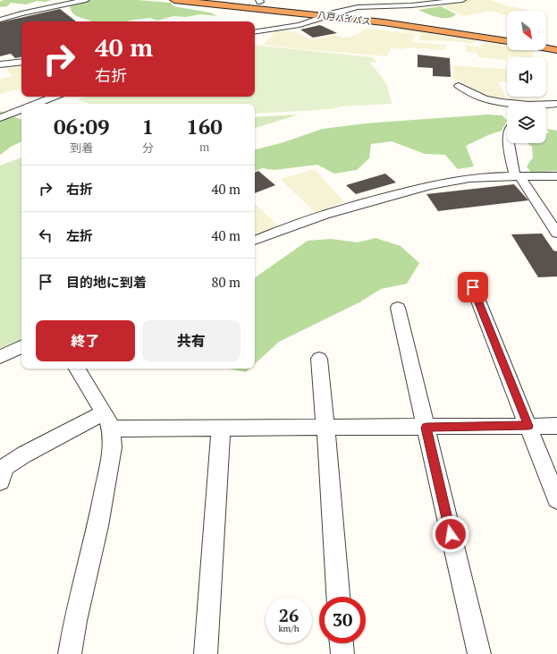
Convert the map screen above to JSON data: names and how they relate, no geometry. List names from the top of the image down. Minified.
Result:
{"streets":{"highway":["八戸バイパス"]},"north":"bottom right","page":{"turn":["40 m","右折"],"eta":["06:09","到着","1","分","160","m"],"list":[{"name":"右折","value":"40 m"},{"name":"左折","value":"40 m"},{"name":"目的地に到着","value":"80 m"}],"buttons":["終了","共有"],"speed":"26 km/h","limit":"30"}}
